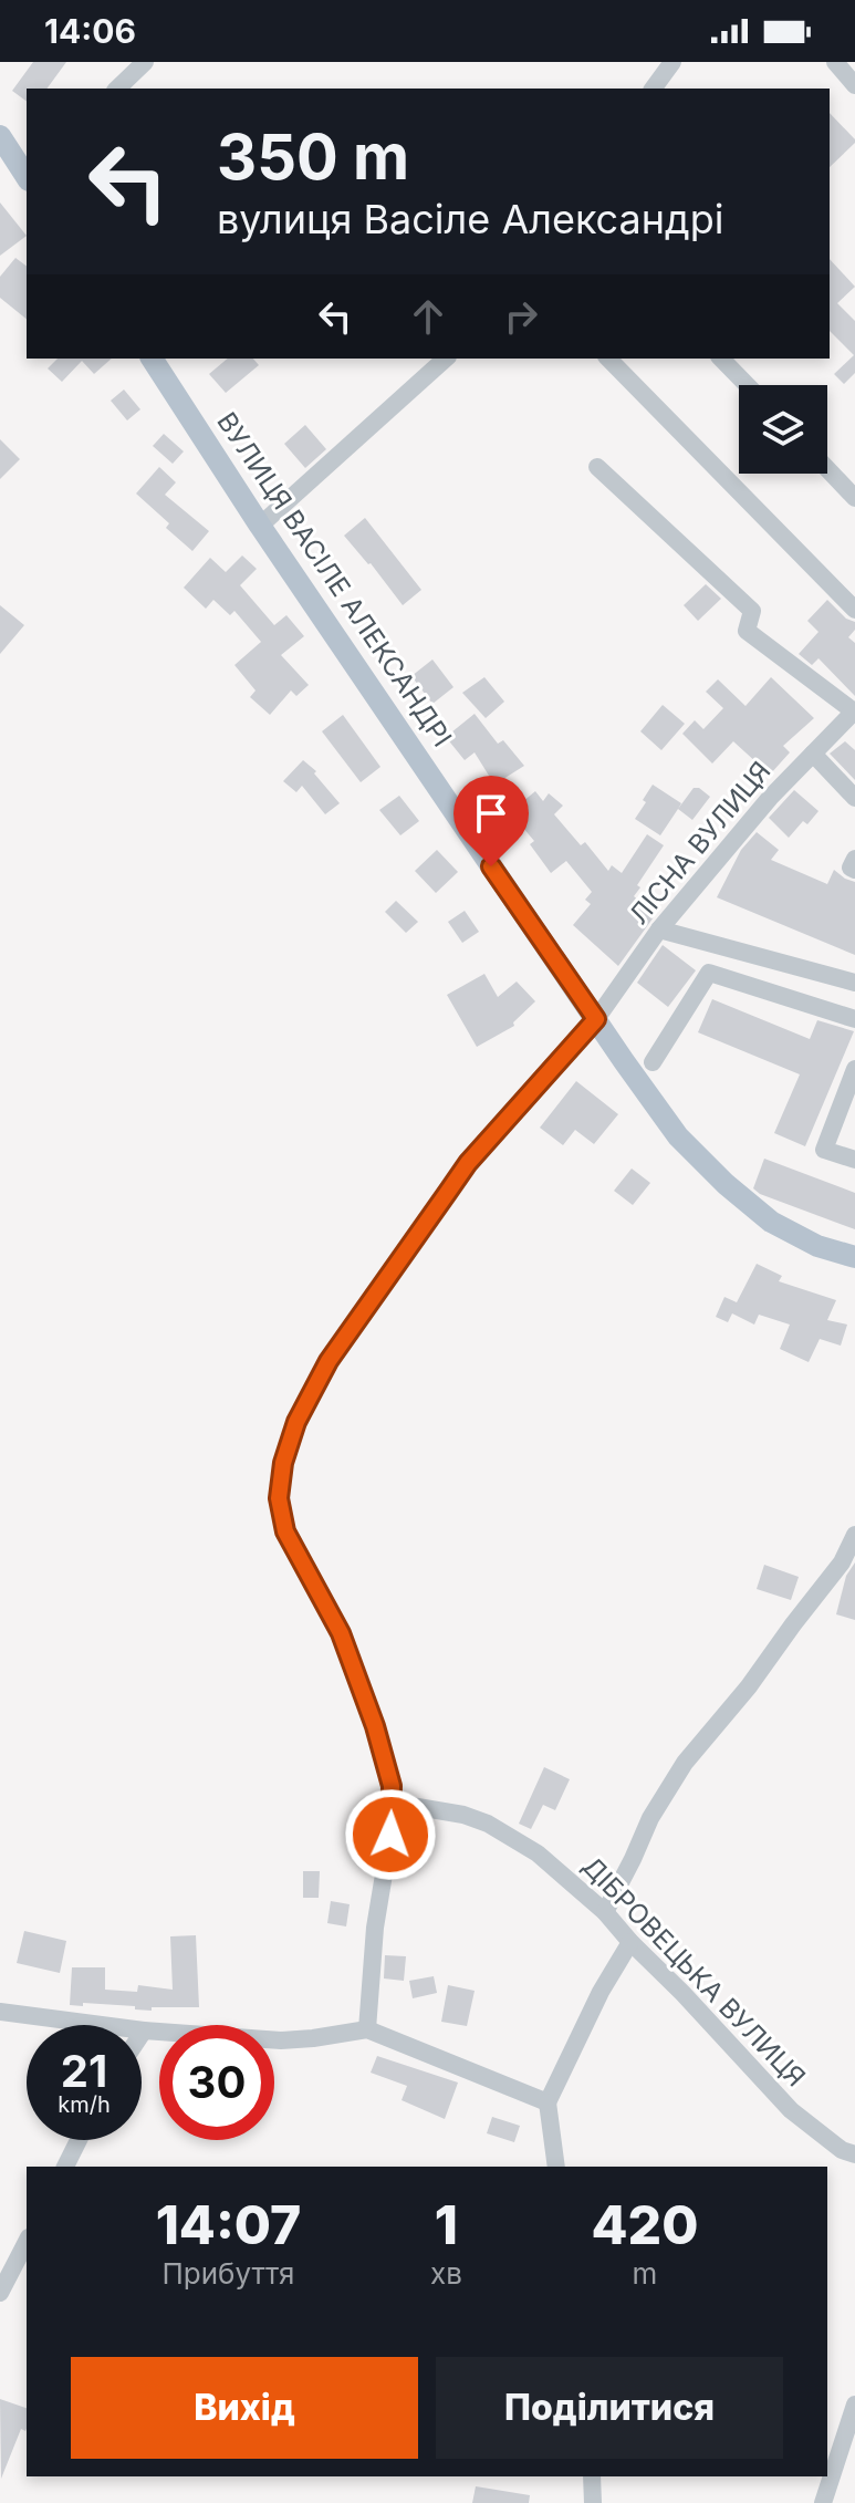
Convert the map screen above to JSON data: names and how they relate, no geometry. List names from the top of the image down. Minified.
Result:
{"streets":{"main road":["ВУЛИЦЯ ВАСІЛЕ АЛЕКСАНДРІ"],"street":["ЛІСНА ВУЛИЦЯ","ДІБРОВЕЦЬКА ВУЛИЦЯ"]},"crossings":[["ВУЛИЦЯ ВАСІЛЕ АЛЕКСАНДРІ","ЛІСНА ВУЛИЦЯ"]],"page":{"status":"14:06","turn":["350 m","вулиця Васіле Александрі"],"speed":"21 km/h","limit":"30","eta":["14:07","Прибуття","1","хв","420","m"],"buttons":["Вихід","Поділитися"]}}
